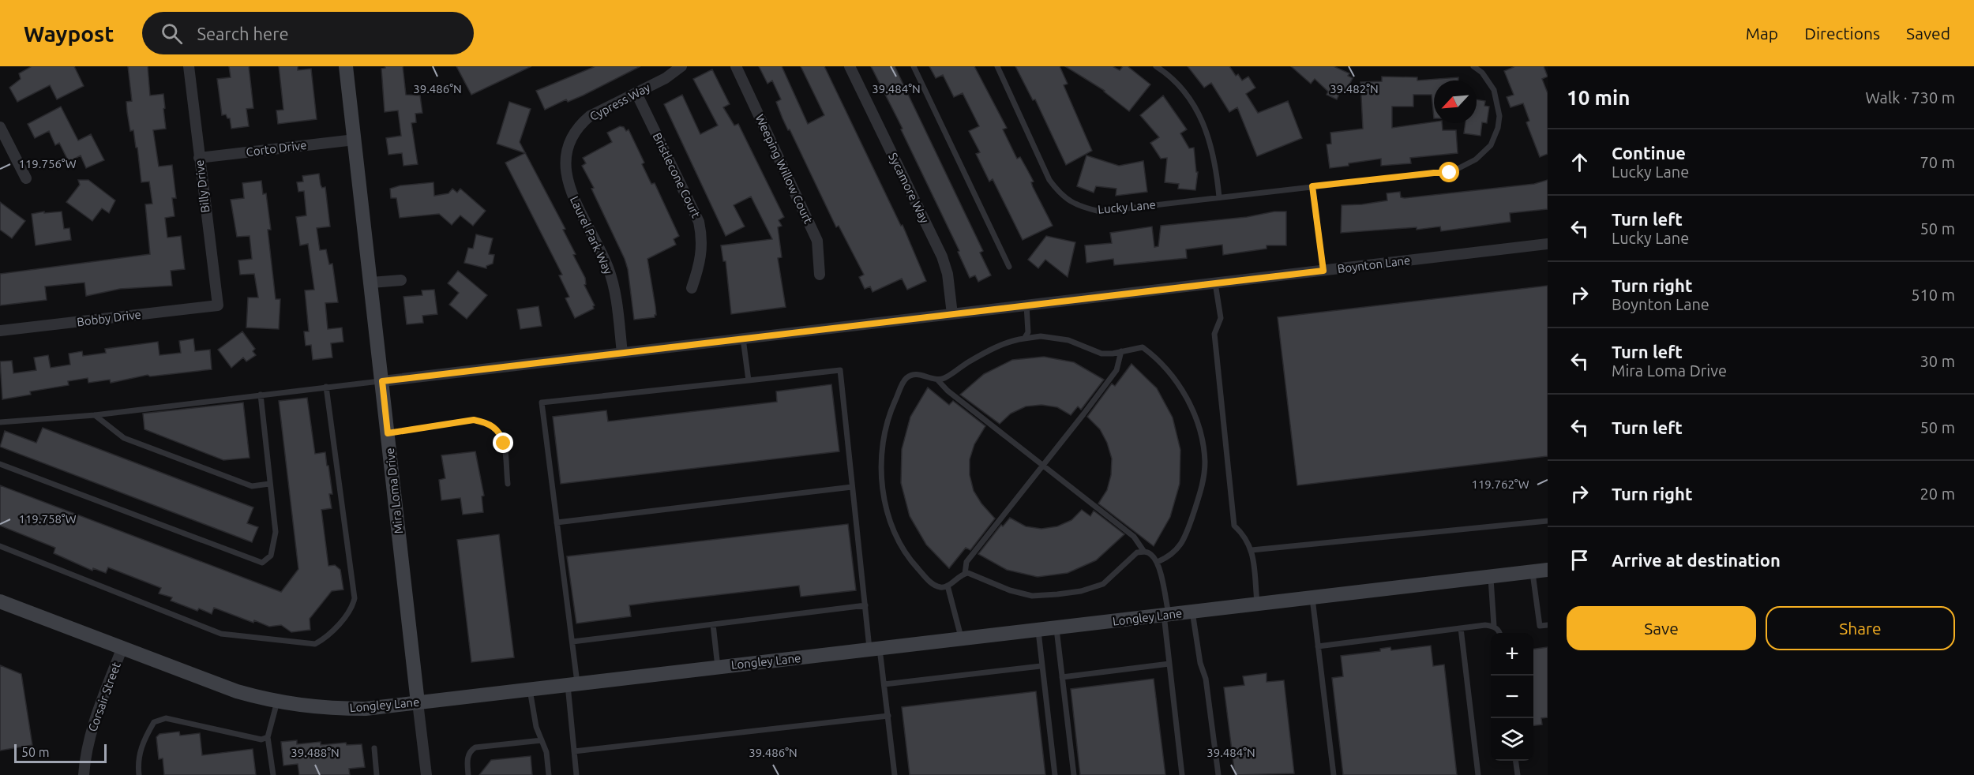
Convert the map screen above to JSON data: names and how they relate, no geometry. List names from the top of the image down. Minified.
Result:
{"streets":{"main road":["Mira Loma Drive","Longley Lane"],"street":["Cypress Way","Corto Drive","Weeping Willow Court","Bristlecone Court","Billy Drive","Sycamore Way","Laurel Park Way","Boynton Lane","Bobby Drive","Corsair Street"],"lane":["Lucky Lane"]},"crossings":[["Cypress Way","Bristlecone Court"],["Cypress Way","Laurel Park Way"],["Corto Drive","Billy Drive"],["Corto Drive","Mira Loma Drive"],["Billy Drive","Bobby Drive"],["Sycamore Way","Boynton Lane"],["Laurel Park Way","Boynton Lane"],["Boynton Lane","Mira Loma Drive"],["Mira Loma Drive","Longley Lane"],["Longley Lane","Corsair Street"]],"scale_bar":"50 m","north":"bottom left","page":{"header":"Waypost","search":"Search here","nav":["Map","Directions","Saved"],"heading":["10 min","Walk · 730 m"],"list":[["Continue","Lucky Lane","70 m"],["Turn left","Lucky Lane","50 m"],["Turn right","Boynton Lane","510 m"],["Turn left","Mira Loma Drive","30 m"],["Turn left","50 m"],["Turn right","20 m"],"Arrive at destination"],"buttons":["Save","Share"],"map_buttons":["+","−"],"scale":"50 m"},"coordinates":["39.486°N","39.484°N","39.482°N","119.756°W","119.762°W","119.758°W","39.488°N"]}
